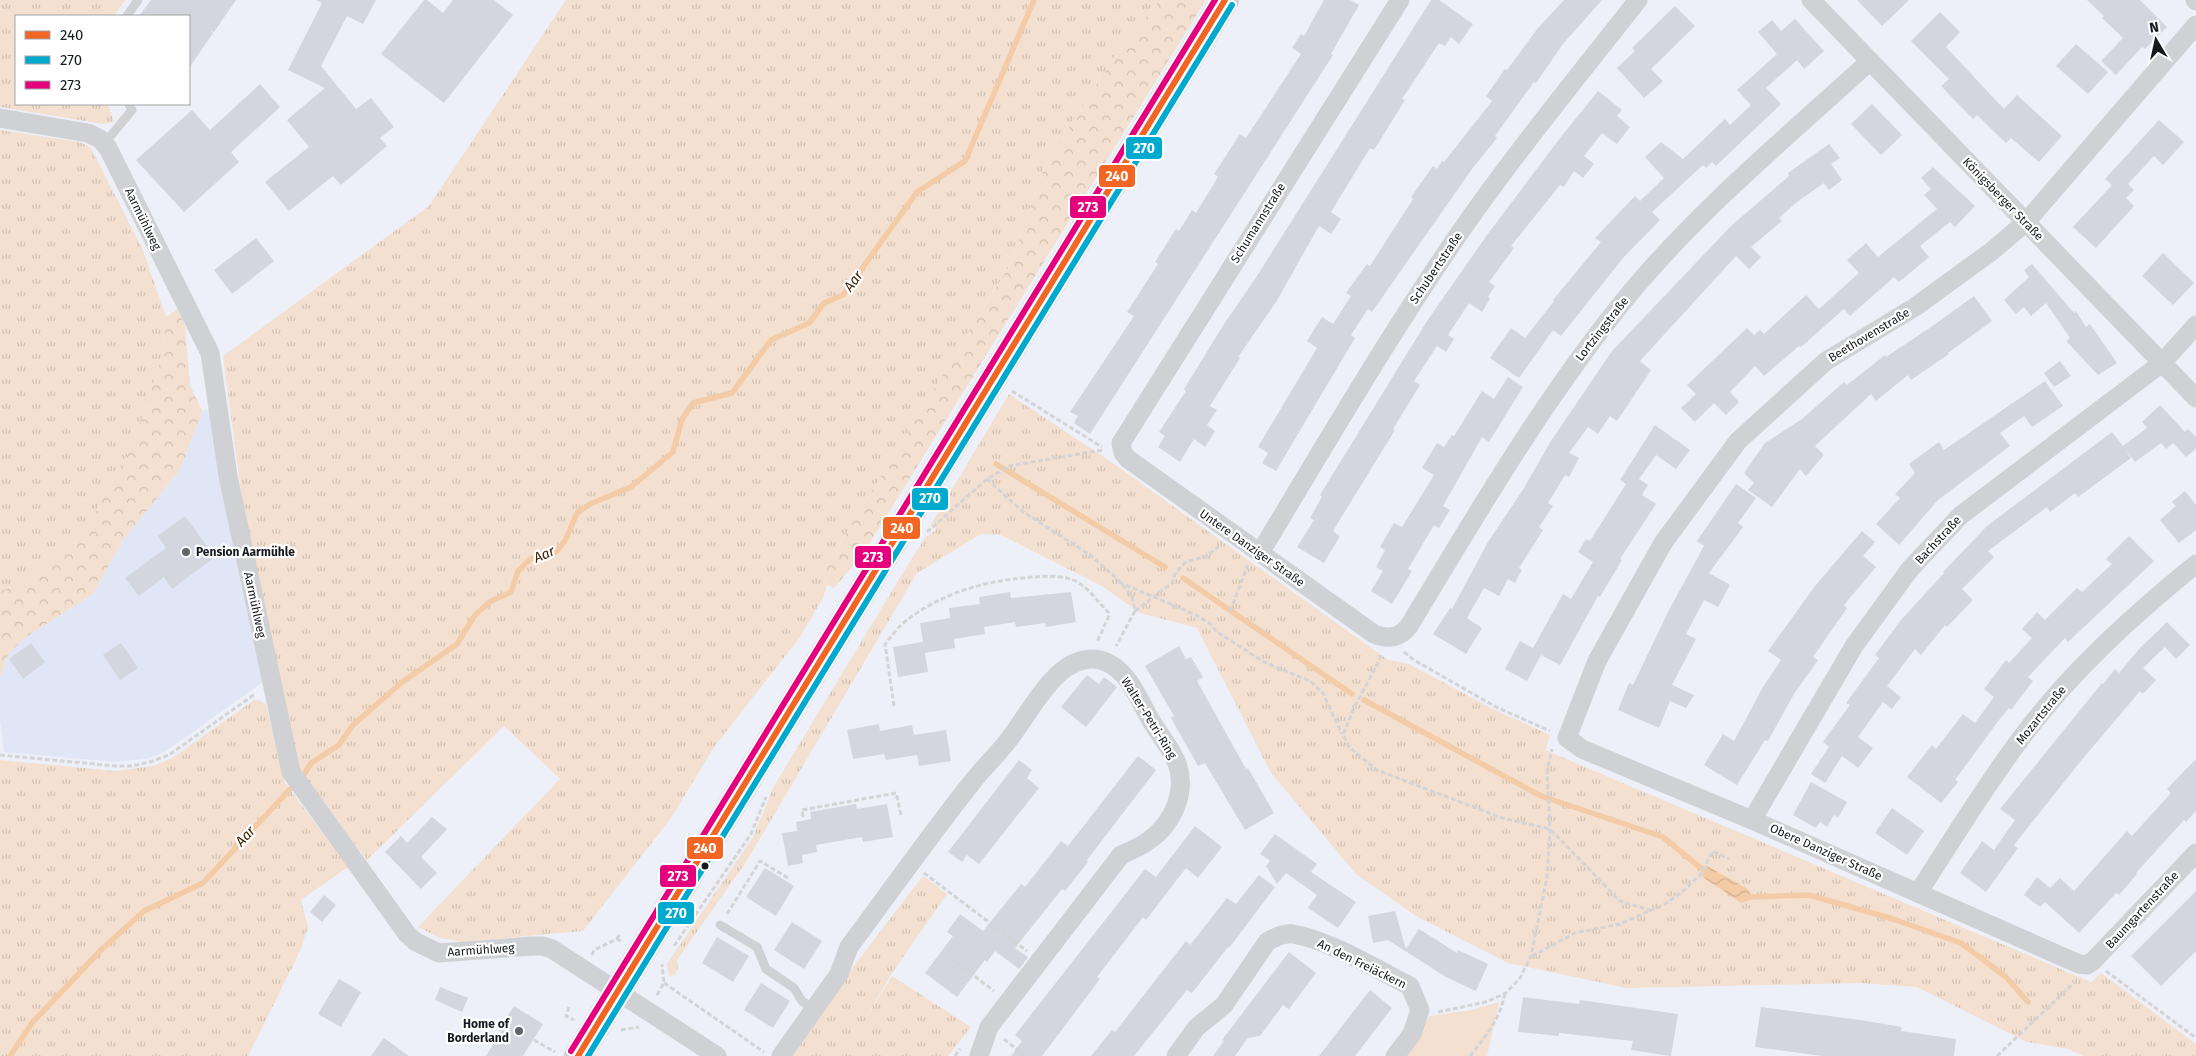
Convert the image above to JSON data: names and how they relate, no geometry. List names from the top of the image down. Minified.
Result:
{"streets":{"street":["Königsberger Straße","Aarmühlweg","Schumannstraße","Schubertstraße","Lortzingstraße","Beethovenstraße","Bachstraße","Untere Danziger Straße","Mozartstraße","Walter-Petri-Ring","Obere Danziger Straße","Baumgartenstraße","An den Freiäckern"]},"crossings":[["Königsberger Straße","Lortzingstraße"],["Königsberger Straße","Beethovenstraße"],["Königsberger Straße","Bachstraße"],["Schumannstraße","Untere Danziger Straße"],["Schubertstraße","Untere Danziger Straße"],["Lortzingstraße","Untere Danziger Straße"],["Beethovenstraße","Obere Danziger Straße"],["Bachstraße","Obere Danziger Straße"],["Mozartstraße","Obere Danziger Straße"],["Obere Danziger Straße","Baumgartenstraße"]],"water":["Aar"],"places":["Pension Aarmühle","Home of Borderland"],"lines":["transit line 240","transit line 273","transit line 270"],"legend":["240","270","273"],"north":"top"}
